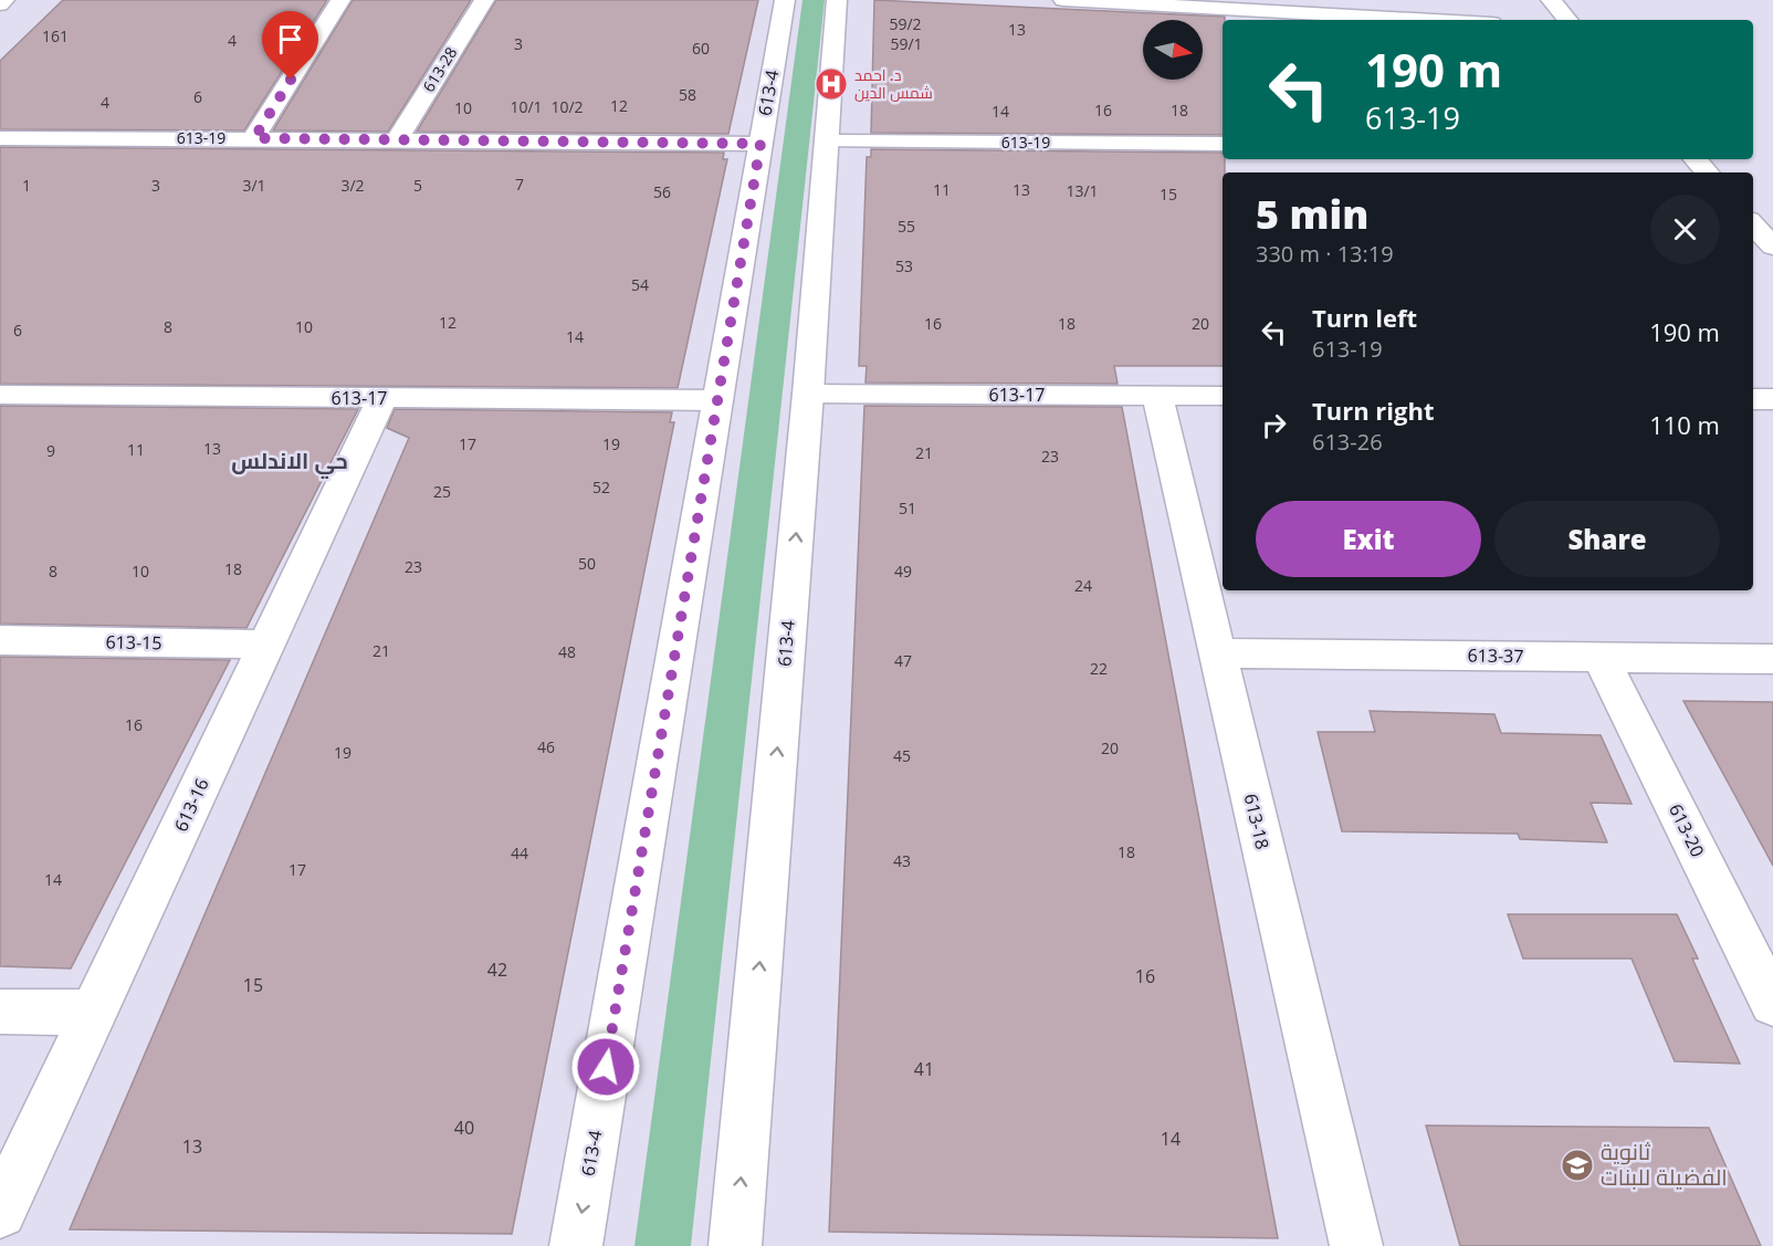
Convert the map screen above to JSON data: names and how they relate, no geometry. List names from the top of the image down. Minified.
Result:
{"streets":{"street":["613-28","613-4","613-19","613-17","613-15","613-37","613-16","613-18","613-20"]},"crossings":[["613-28","613-19"],["613-4","613-19"],["613-4","613-17"],["613-17","613-16"],["613-17","613-18"],["613-15","613-16"],["613-37","613-18"],["613-37","613-20"]],"districts":["حي الاندلس"],"places":{"hospital":["د. احمد شمس الدين"],"school or university":["ثانوية الفضيلة للبنات"]},"house_numbers":["59/2","13","161","4","3","59/1","60","58","6","4","12","10/1","10/2","10","16","18","14","7","1","3","3/1","3/2","5","11","13","13/1","56","15","55","53","54","12","16","18","20","8","10","6","14","17","19","13","11","9","21","23","52","25","51","50","23","18","8","10","49","24","21","48","47","22","16","46","20","19","45","18","44","43","17","14","42","16","15","41","40","14","13"],"north":"right","page":{"turn":["190 m","613-19"],"heading":["5 min","330 m · 13:19"],"list":[{"name":"Turn left","note":"613-19","value":"190 m"},{"name":"Turn right","note":"613-26","value":"110 m"}],"buttons":["Exit","Share"]}}
